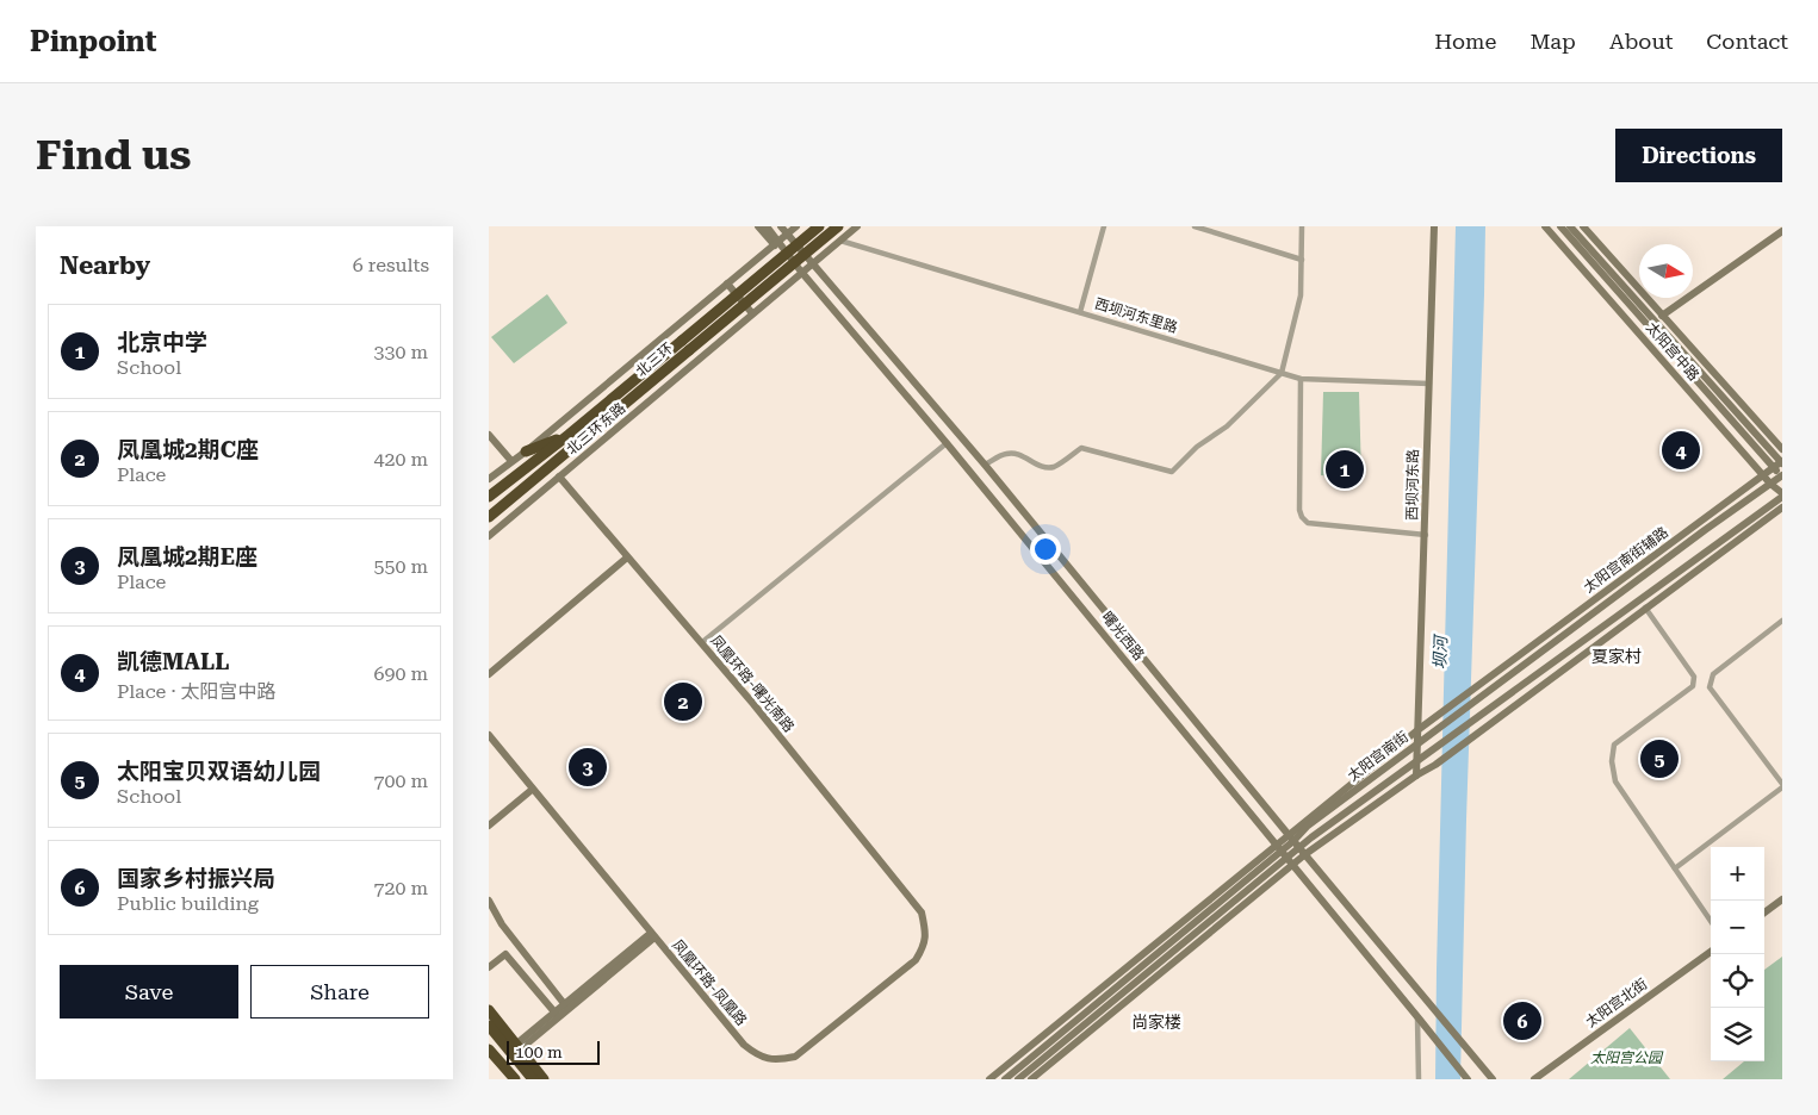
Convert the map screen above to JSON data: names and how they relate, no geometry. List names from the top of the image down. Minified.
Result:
{"streets":{"highway":["北三环"],"street":["西坝河东里路","太阳宫中路","北三环东路","西坝河东路","太阳宫南街辅路","曙光西路","凤凰环路-曙光南路","太阳宫南街","凤凰环路-凤凰路","太阳宫北街"]},"crossings":[["西坝河东里路","西坝河东路"],["太阳宫中路","太阳宫南街辅路"],["太阳宫中路","太阳宫南街"],["北三环东路","曙光西路"],["北三环东路","凤凰环路-曙光南路"],["西坝河东路","太阳宫南街"],["太阳宫南街辅路","太阳宫南街"],["曙光西路","太阳宫南街"],["凤凰环路-曙光南路","凤凰环路-凤凰路"]],"districts":["夏家村","尚家楼"],"water":["坝河"],"parks":["太阳宫公园"],"scale_bar":"100 m","north":"right","page":{"header":"Pinpoint","nav":["Home","Map","About","Contact"],"buttons":["Directions",["Save","Share"]],"title":"Find us","heading":["Nearby","6 results"],"list":[{"mark":"1","name":"北京中学","note":"School","value":"330 m"},{"mark":"2","name":"凤凰城2期C座","note":"Place","value":"420 m"},{"mark":"3","name":"凤凰城2期E座","note":"Place","value":"550 m"},{"mark":"4","name":"凯德MALL","note":"Place · 太阳宫中路","value":"690 m"},{"mark":"5","name":"太阳宝贝双语幼儿园","note":"School","value":"700 m"},{"mark":"6","name":"国家乡村振兴局","note":"Public building","value":"720 m"}],"pins":["4","1","2","5","3","6"],"map_buttons":["+","−"],"scale":"100 m"}}
